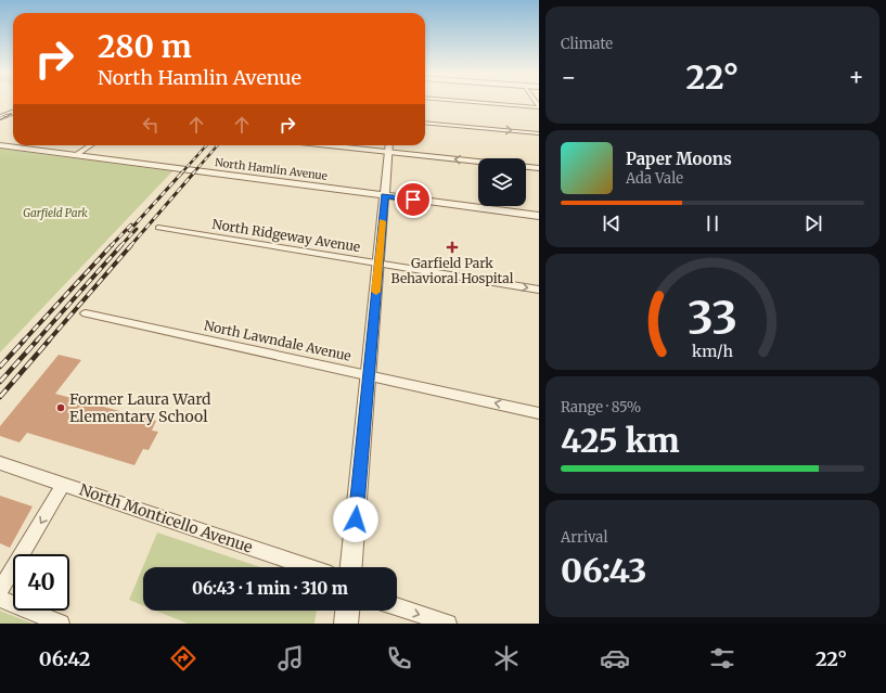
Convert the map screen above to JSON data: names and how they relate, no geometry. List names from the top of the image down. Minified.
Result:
{"streets":{"street":["North Hamlin Avenue","North Ridgeway Avenue","North Lawndale Avenue","North Monticello Avenue"]},"one_way":["North Ridgeway Avenue","North Lawndale Avenue"],"parks":["Garfield Park"],"places":{"health":["Garfield Park Behavioral Hospital"],"other":["Former Laura Ward Elementary School"]},"page":{"tile":["Climate",["Range · 85%","425 km"],["Arrival","06:43"]],"turn":["280 m","North Hamlin Avenue"],"heat":["−","22°","+"],"song":["Paper Moons","Ada Vale"],"limit":"40","trip":"06:43 · 1 min · 310 m","tabs":["06:42","22°"],"gauge":["33","km/h"]}}
